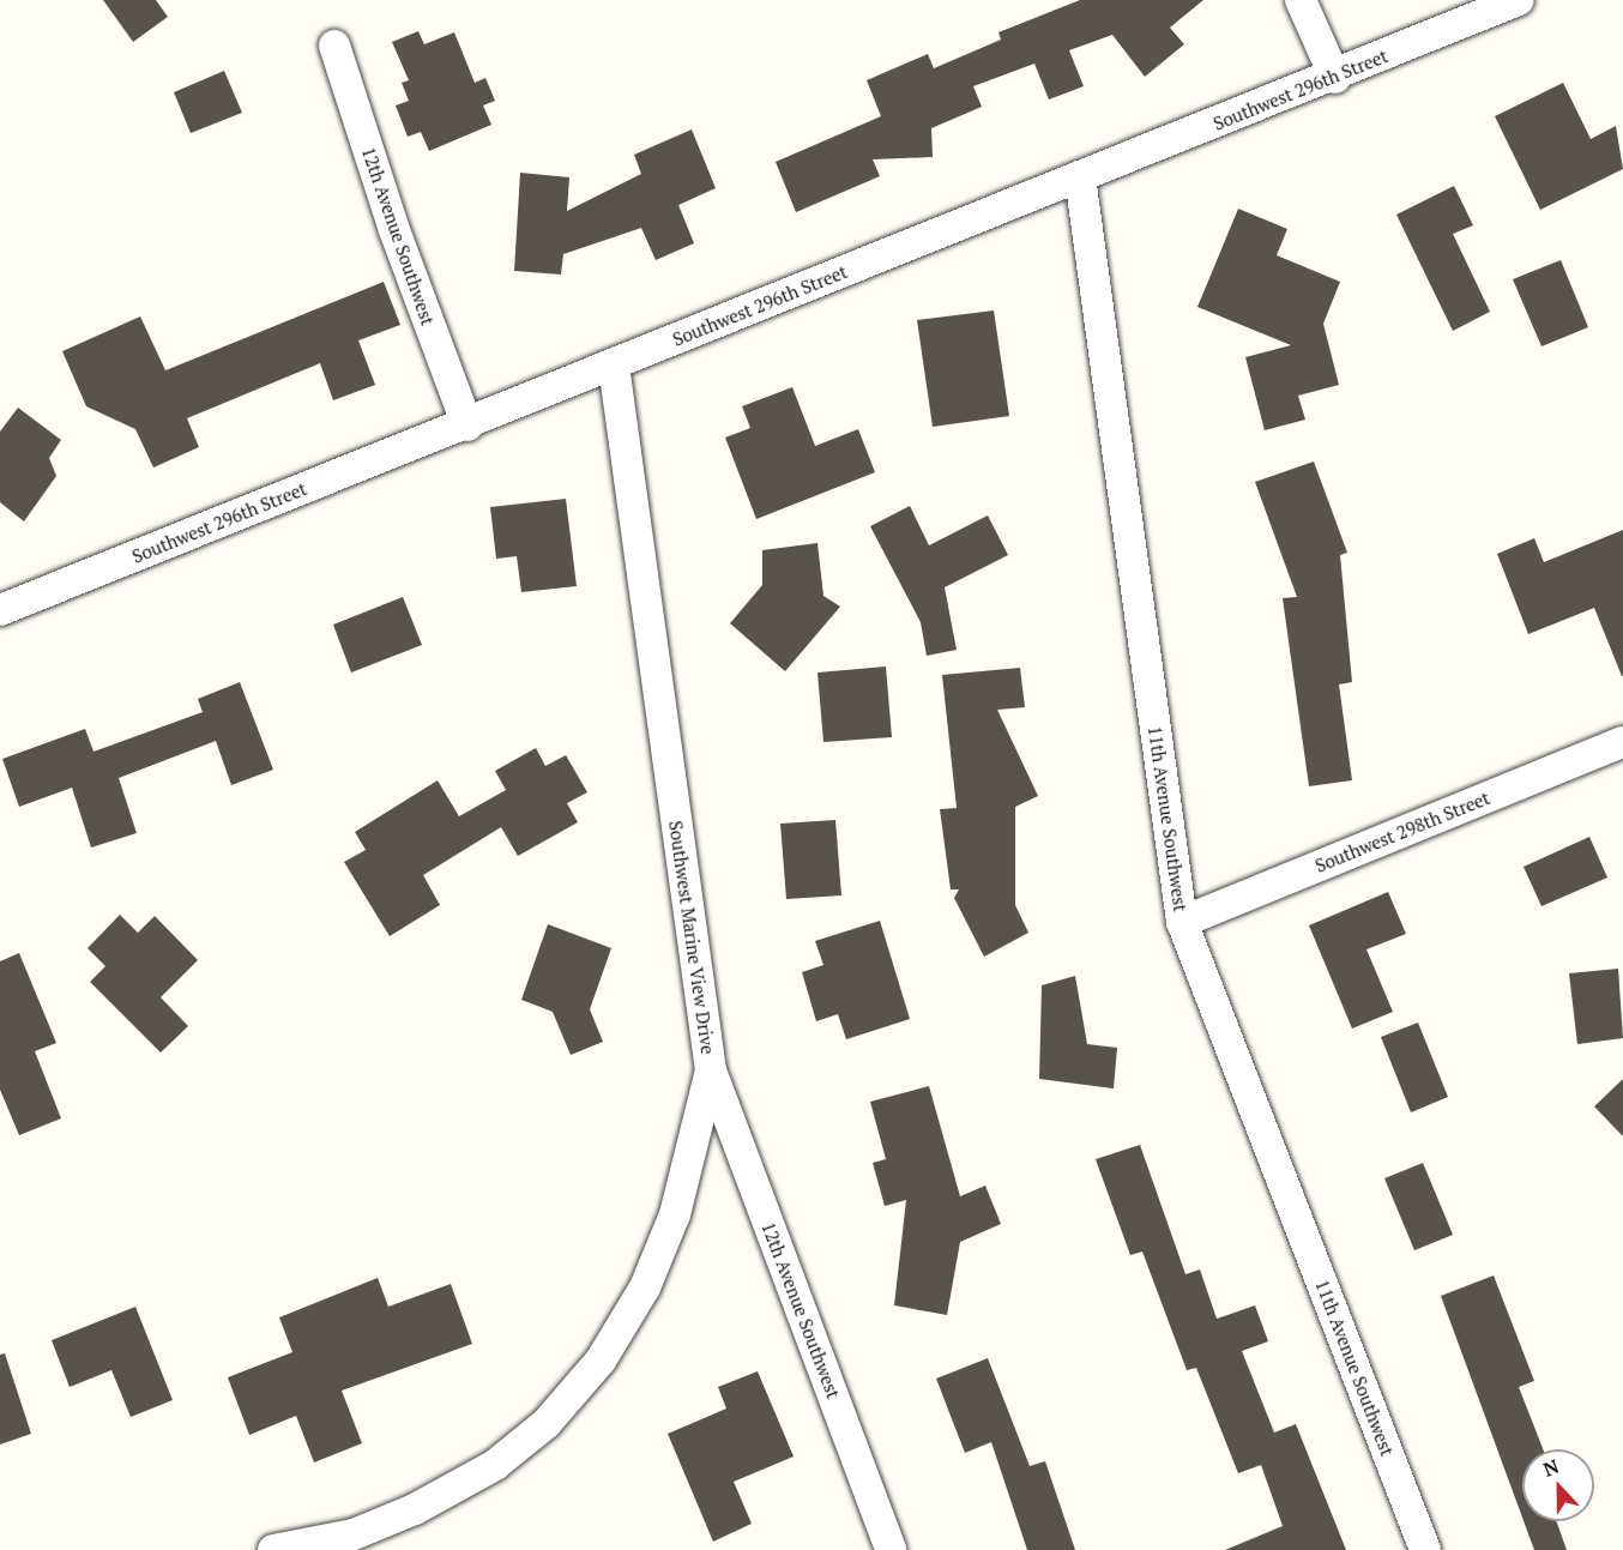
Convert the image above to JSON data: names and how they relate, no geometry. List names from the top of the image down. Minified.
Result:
{"streets":{"street":["Southwest 296th Street","12th Avenue Southwest","11th Avenue Southwest","Southwest 298th Street","Southwest Marine View Drive"]},"crossings":[["Southwest 296th Street","12th Avenue Southwest"],["Southwest 296th Street","11th Avenue Southwest"],["Southwest 296th Street","Southwest Marine View Drive"],["12th Avenue Southwest","Southwest Marine View Drive"],["11th Avenue Southwest","Southwest 298th Street"]],"north":"top"}
